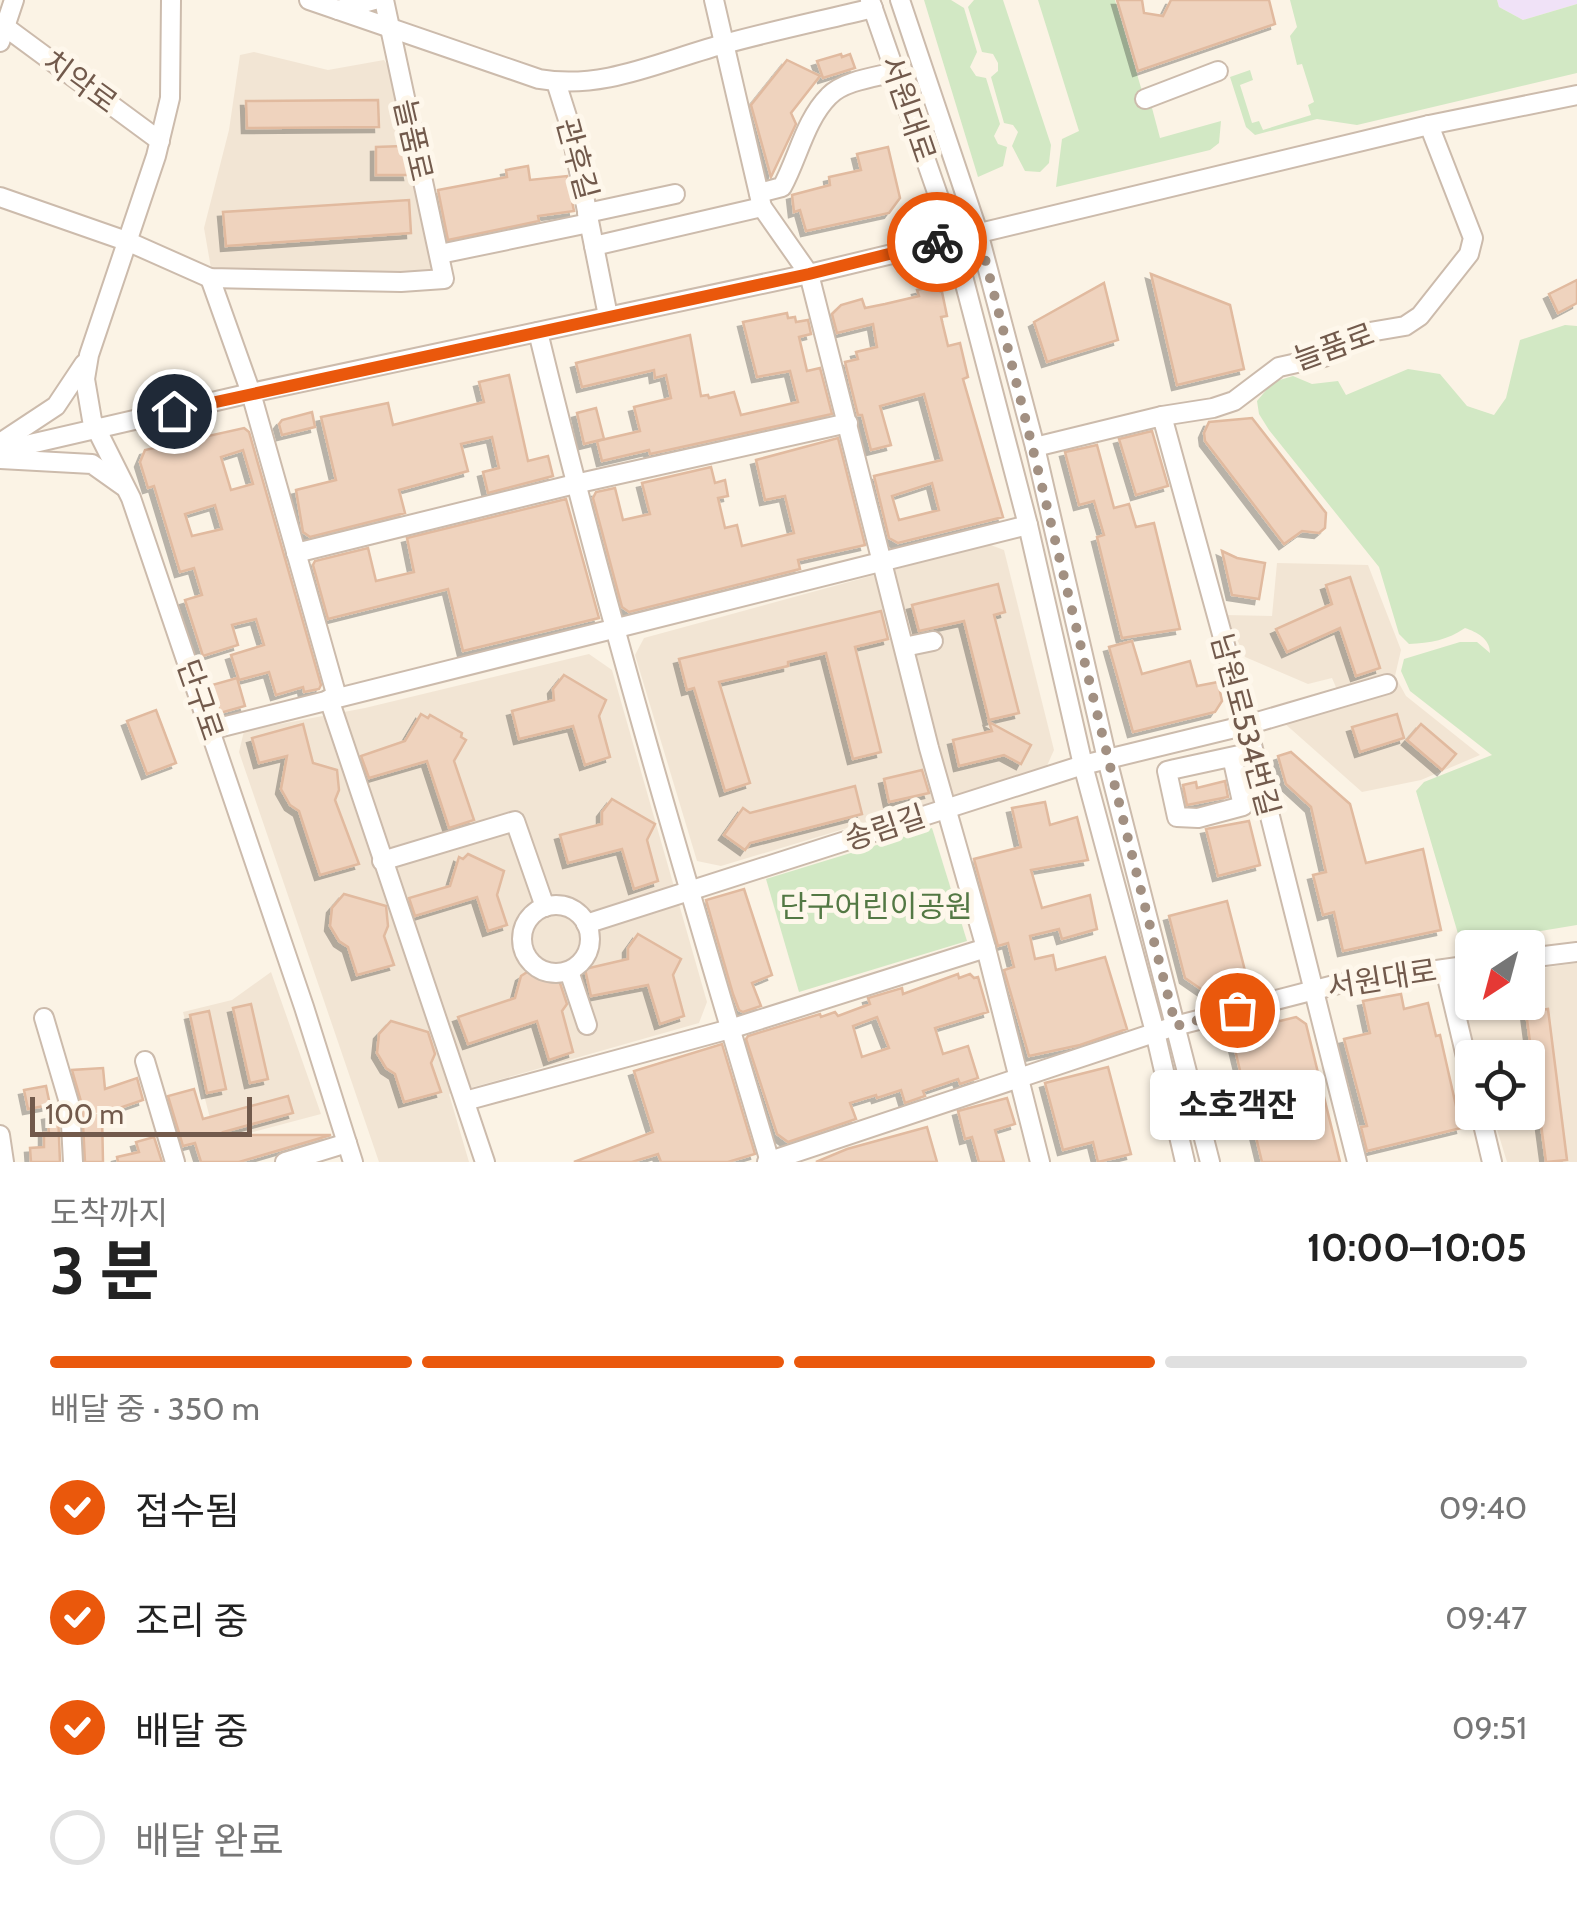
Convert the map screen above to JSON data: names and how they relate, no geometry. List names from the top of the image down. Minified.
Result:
{"streets":{"street":["치악로","서원대로","늘품로","관후길","단구로","남원로534번길","송림길"]},"crossings":[["치악로","단구로"],["서원대로","남원로534번길"],["서원대로","송림길"],["늘품로","남원로534번길"],["남원로534번길","송림길"]],"parks":["단구어린이공원"],"places":["소호객잔"],"scale_bar":"100 m","north":"bottom left","page":{"bubble":"소호객잔","scale":"100 m","heading":["3 분","도착까지","10:00–10:05"],"bar":"배달 중 · 350 m","list":[["접수됨","09:40"],["조리 중","09:47"],["배달 중","09:51"],"배달 완료"]}}
